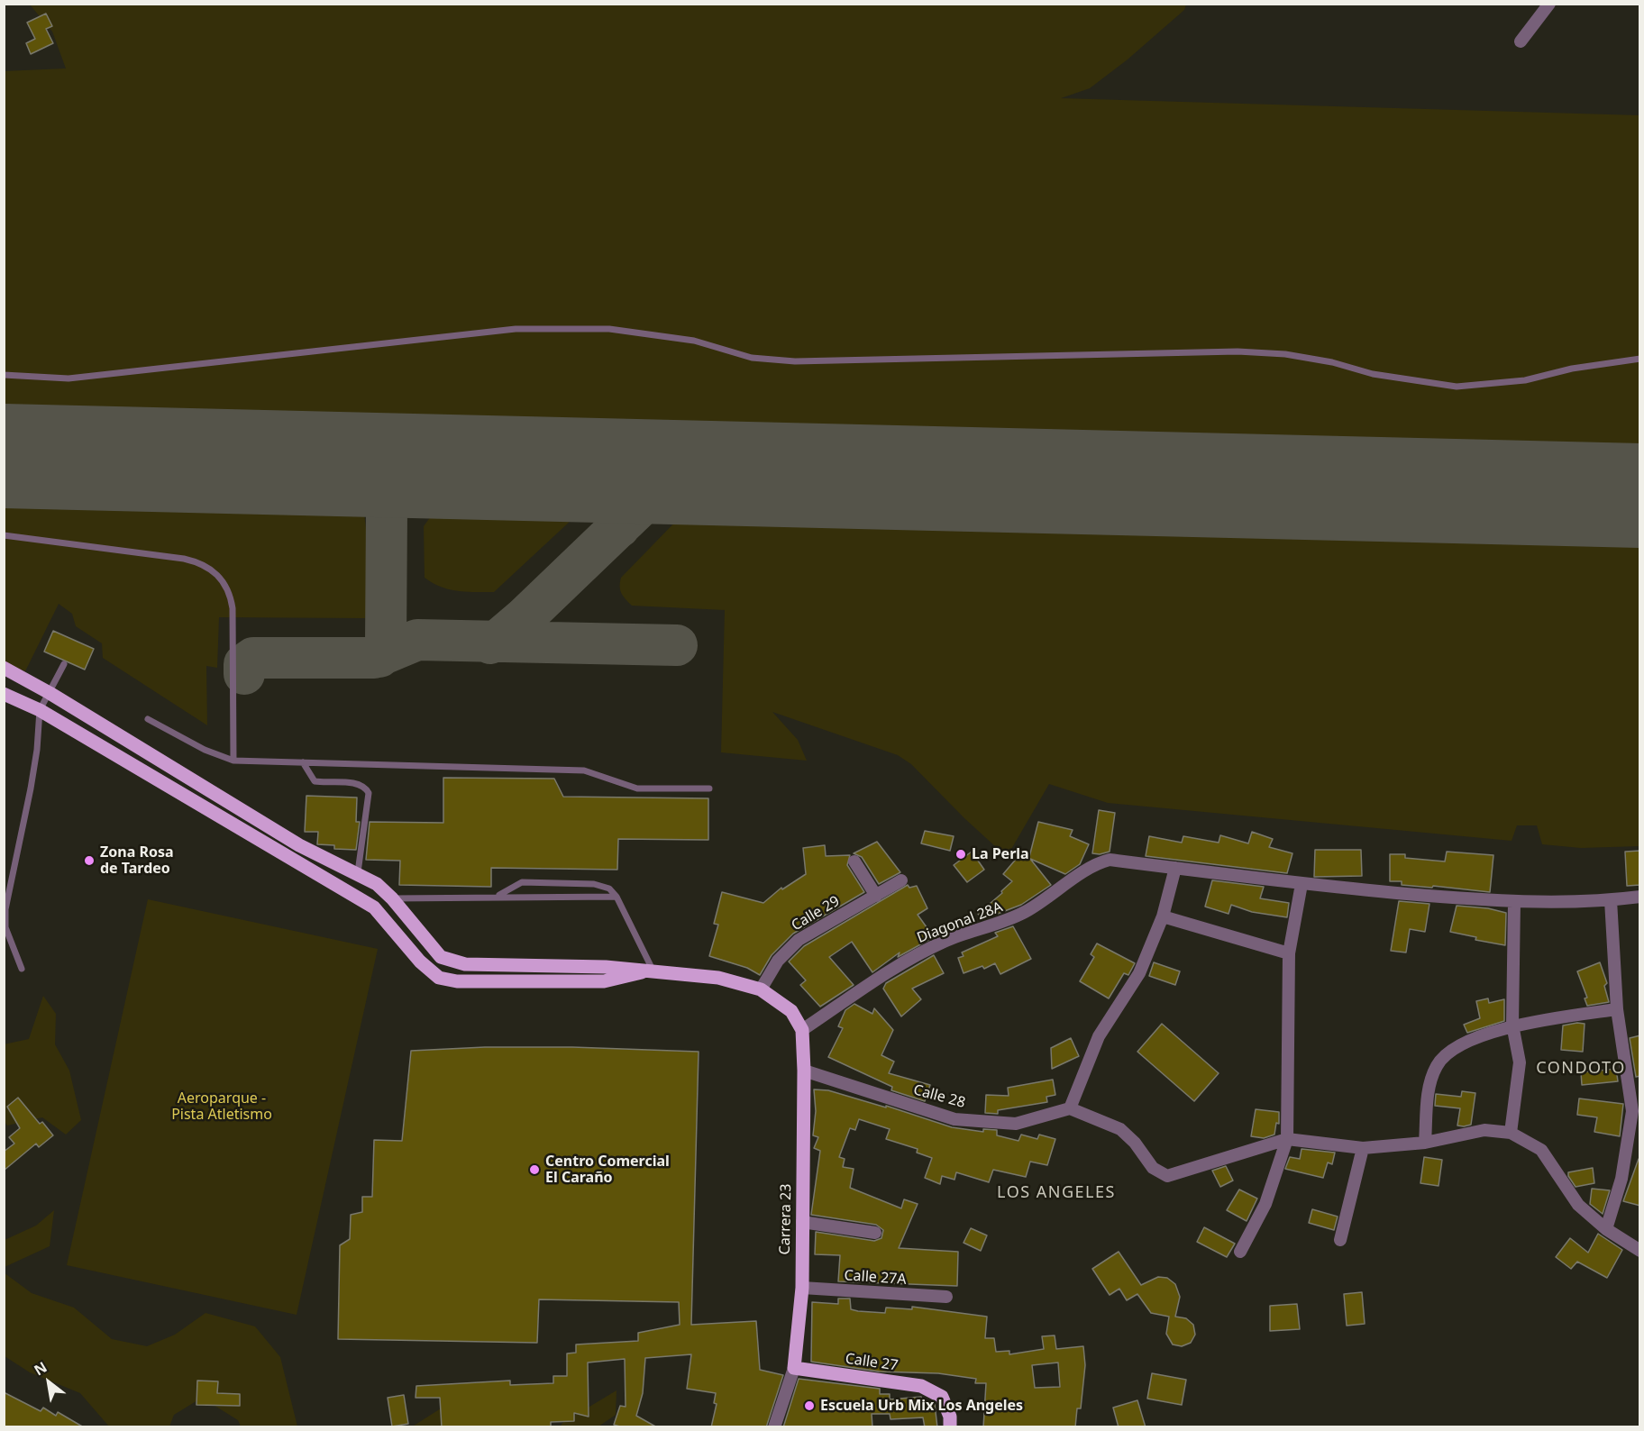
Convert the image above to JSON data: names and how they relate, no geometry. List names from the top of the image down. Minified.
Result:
{"streets":{"main road":["Carrera 23","Calle 27"],"street":["Calle 29","Diagonal 28A","Calle 28","Calle 27A"]},"crossings":[["Calle 29","Carrera 23"],["Diagonal 28A","Carrera 23"],["Calle 28","Carrera 23"],["Carrera 23","Calle 27A"],["Carrera 23","Calle 27"]],"districts":["CONDOTO","LOS ANGELES"],"parks":["Aeroparque - Pista Atletismo"],"places":["La Perla","Zona Rosa de Tardeo","Centro Comercial El Caraño","Escuela Urb Mix Los Angeles"],"north":"top left"}
